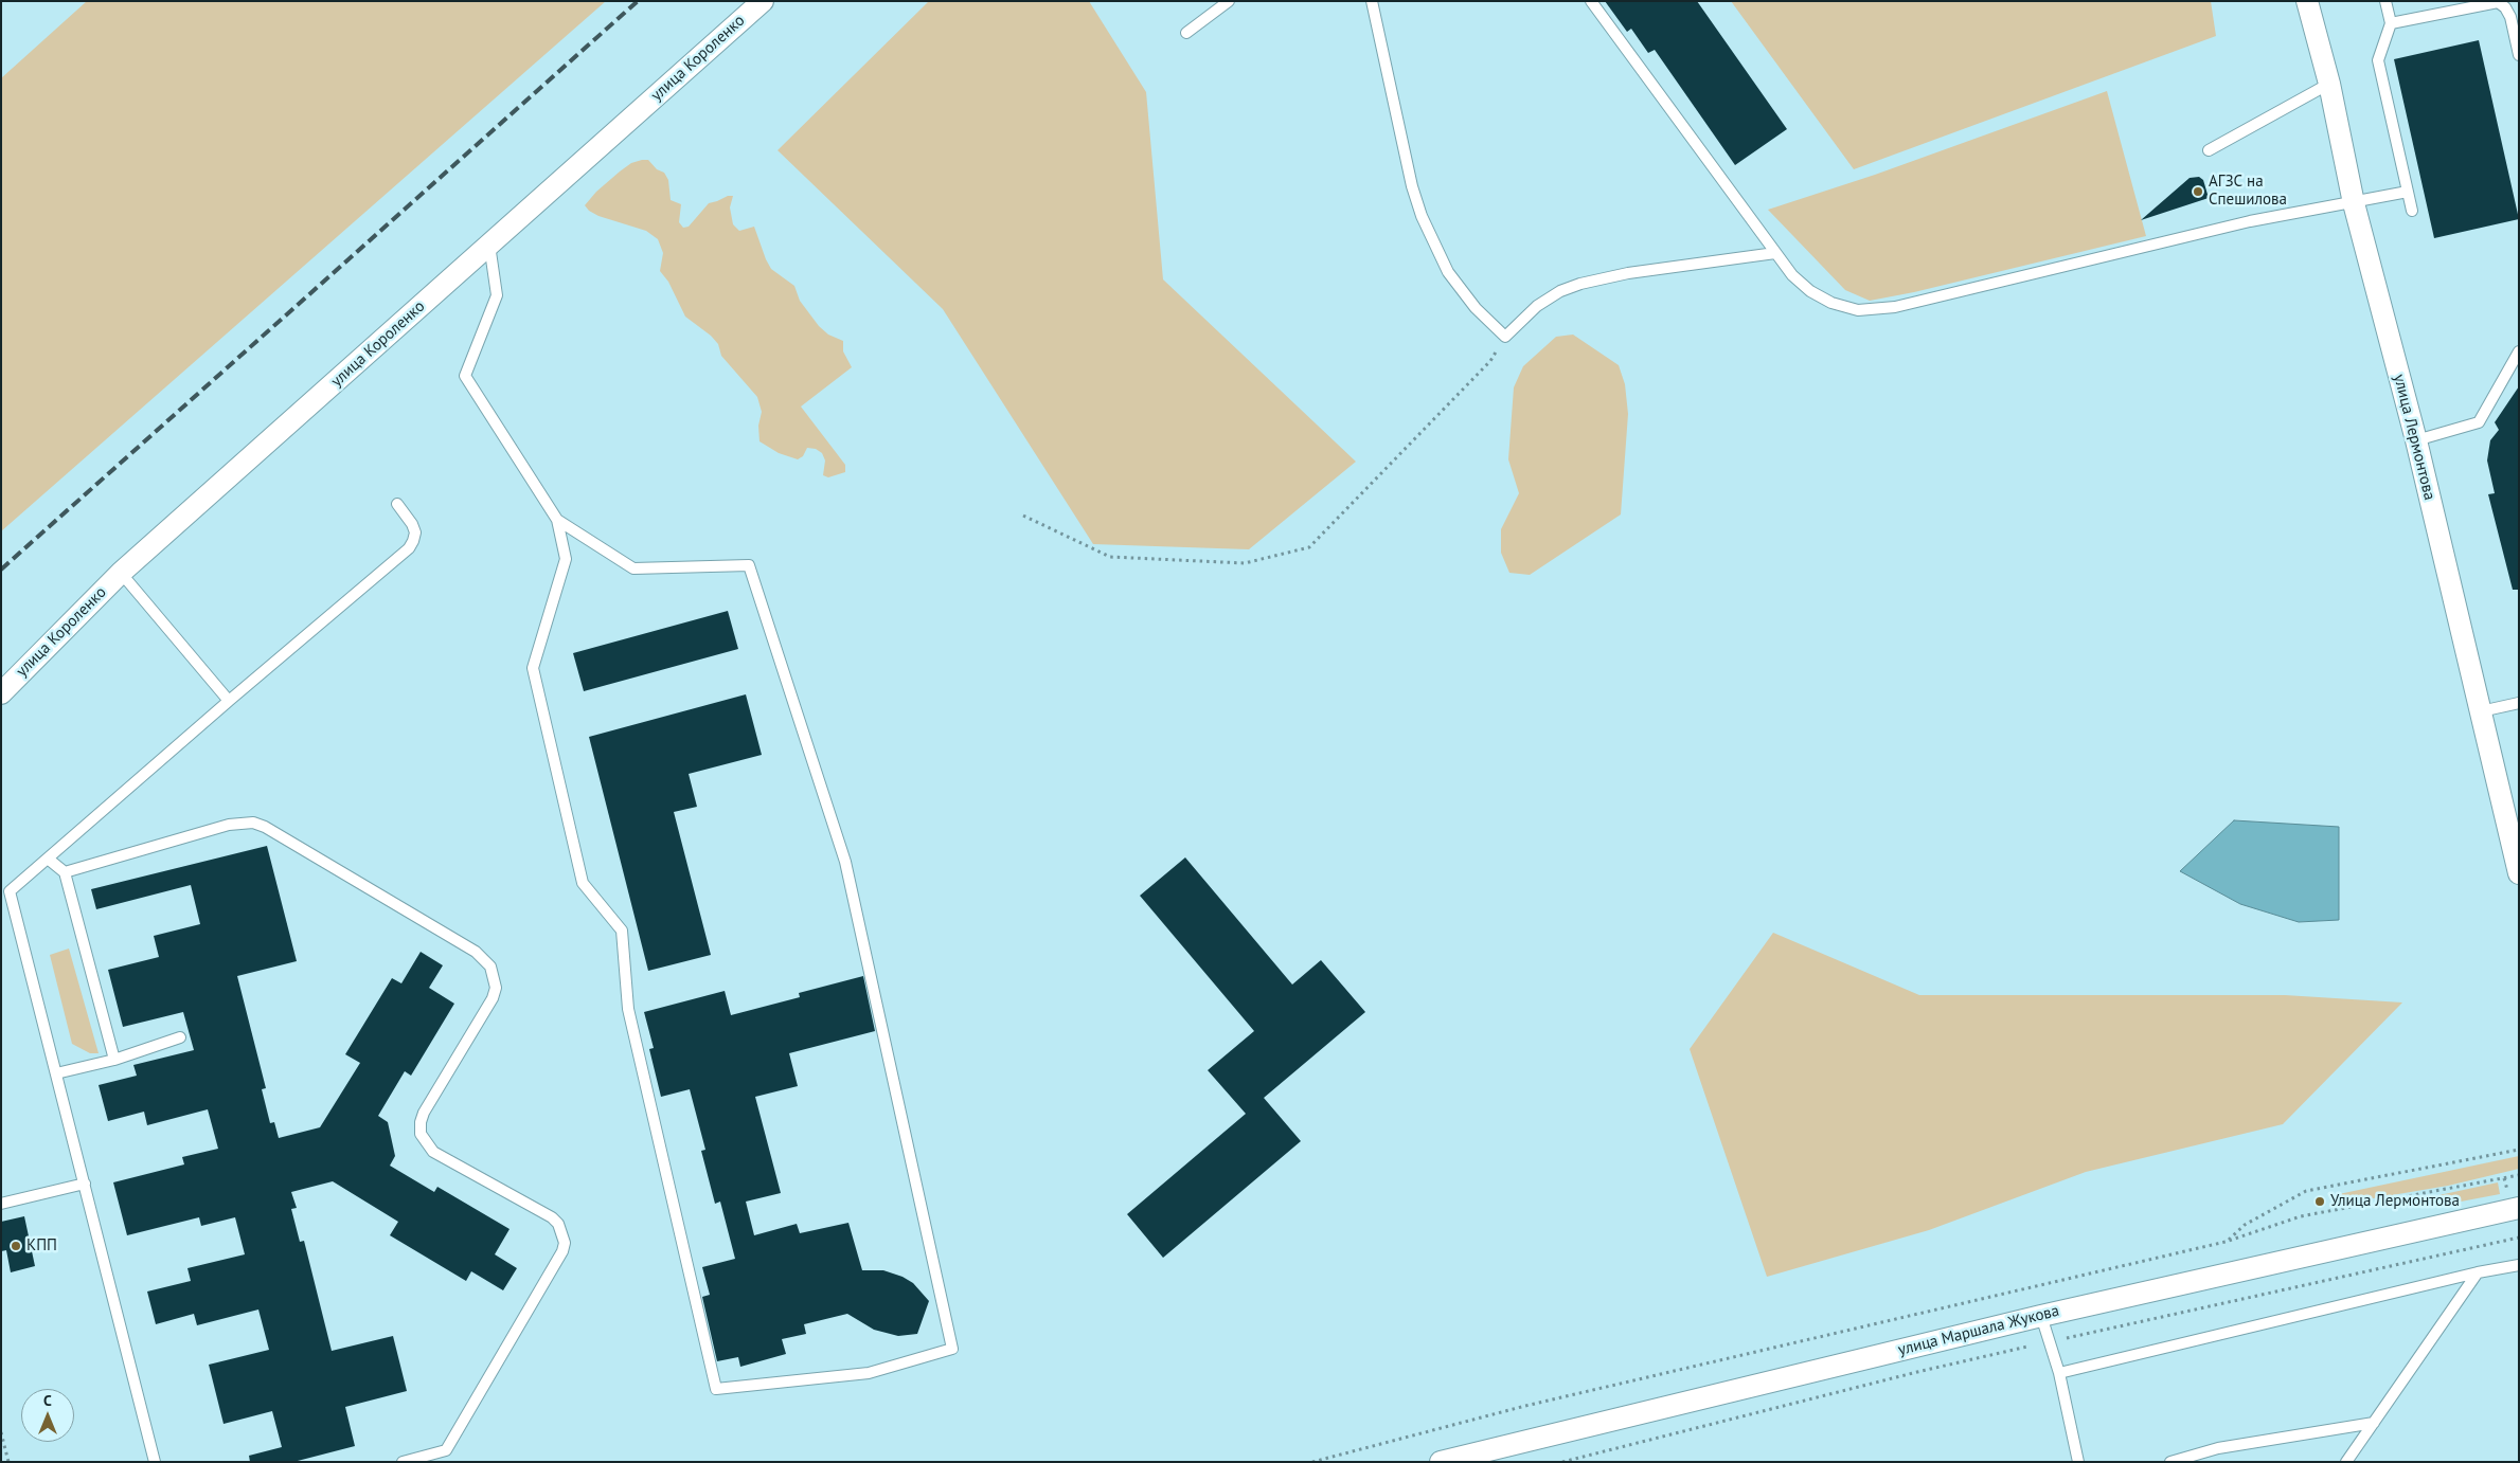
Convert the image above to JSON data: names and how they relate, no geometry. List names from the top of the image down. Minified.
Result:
{"streets":{"street":["улица Короленко","улица Лермонтова","улица Маршала Жукова"]},"places":["АГЗС на Спешилова","Улица Лермонтова","КПП"],"north":"top"}
